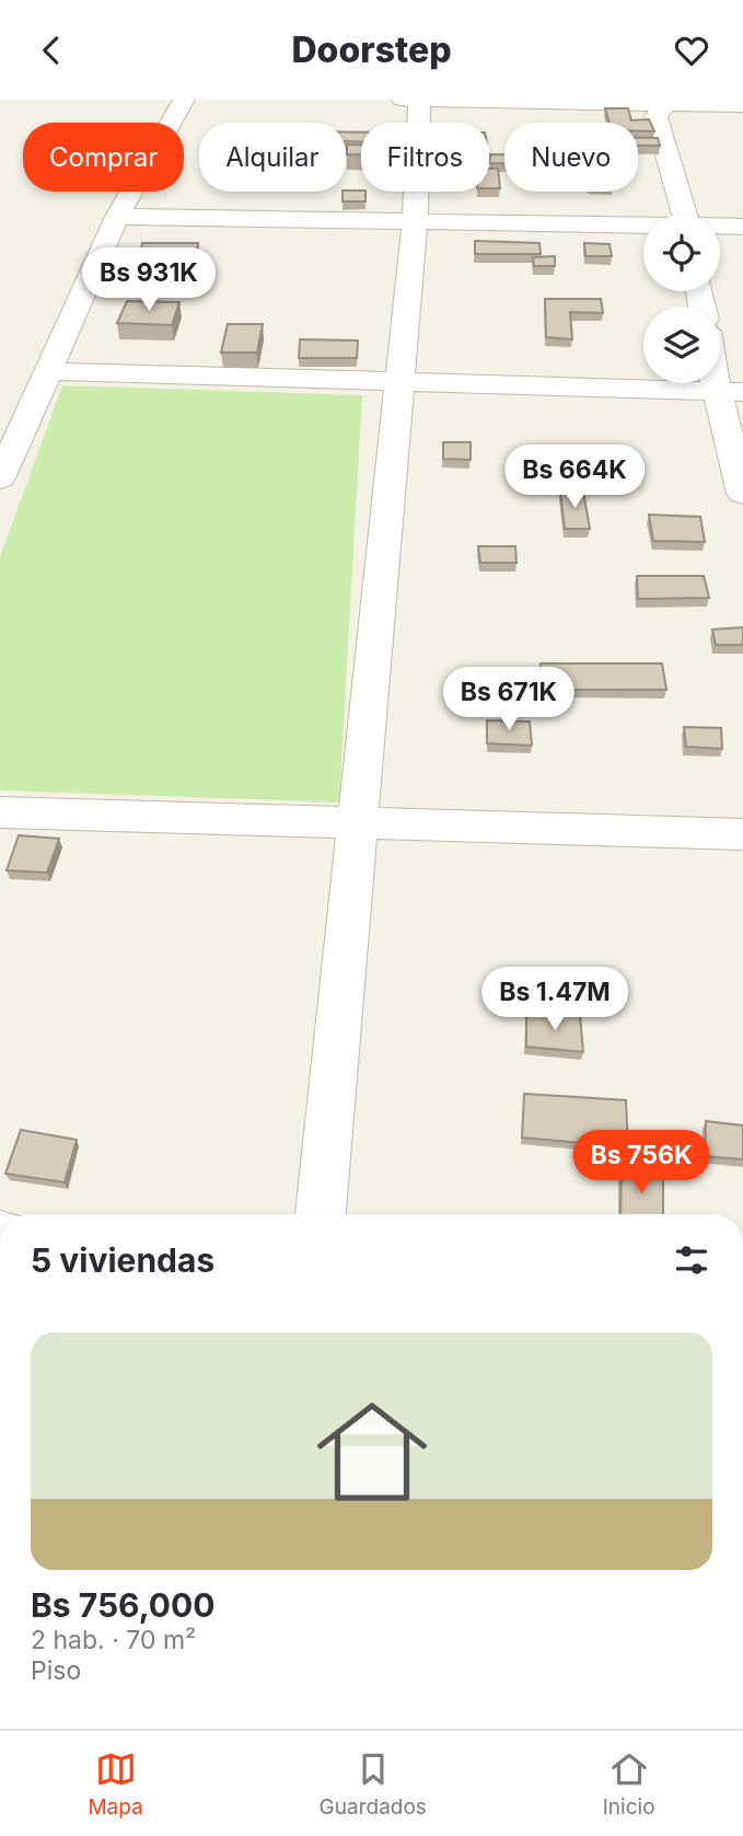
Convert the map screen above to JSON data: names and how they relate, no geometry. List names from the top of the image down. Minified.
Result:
{"page":{"header":"Doorstep","chip":["Comprar","Alquilar","Filtros","Nuevo"],"price":["Bs 931K","Bs 664K","Bs 671K","Bs 1.47M","Bs 756K"],"heading":"5 viviendas","list":[{"name":"Bs 756,000","note":"2 hab. · 70 m² · Piso"}],"tabs":["Mapa","Guardados","Inicio"]}}
